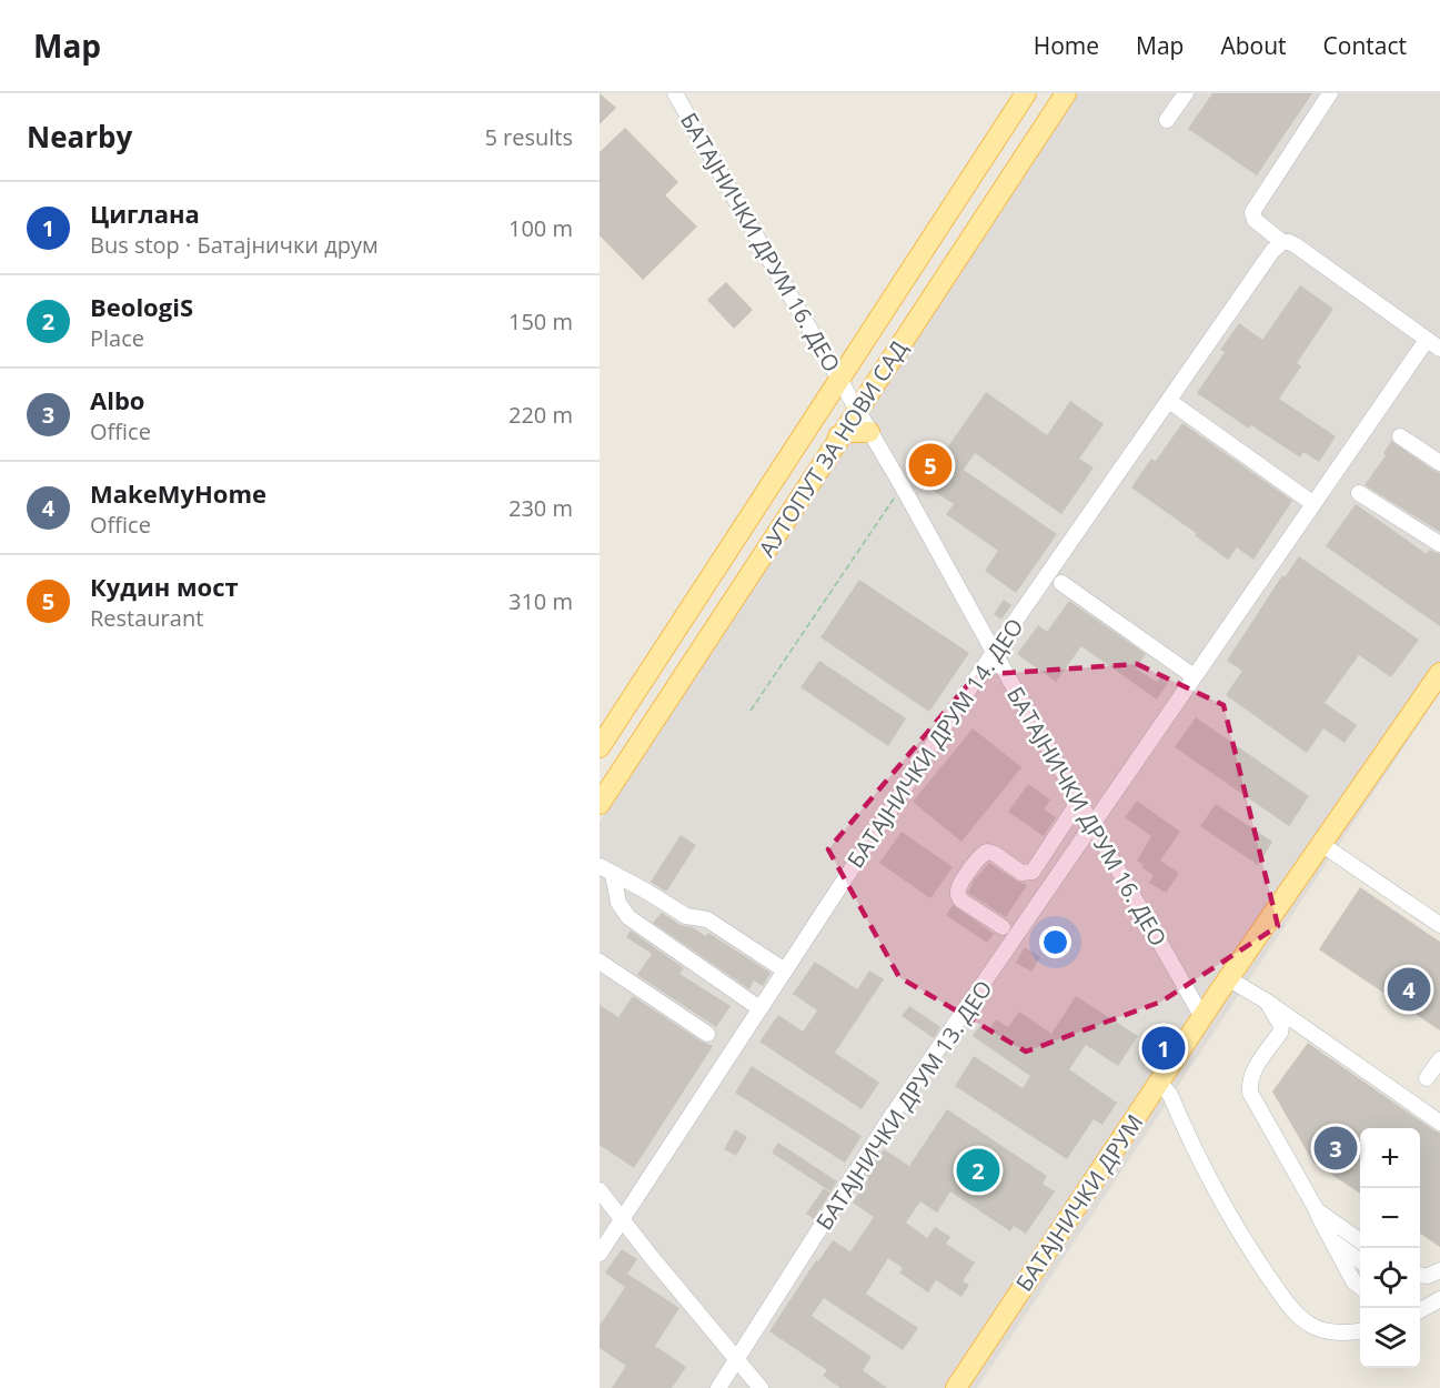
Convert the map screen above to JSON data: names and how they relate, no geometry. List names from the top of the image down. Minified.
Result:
{"streets":{"main road":["АУТОПУТ ЗА НОВИ САД","БАТАЈНИЧКИ ДРУМ"],"street":["БАТАЈНИЧКИ ДРУМ 16. ДЕО","БАТАЈНИЧКИ ДРУМ 14. ДЕО","БАТАЈНИЧКИ ДРУМ 13. ДЕО"]},"crossings":[["БАТАЈНИЧКИ ДРУМ 16. ДЕО","АУТОПУТ ЗА НОВИ САД"],["БАТАЈНИЧКИ ДРУМ 16. ДЕО","БАТАЈНИЧКИ ДРУМ 14. ДЕО"],["БАТАЈНИЧКИ ДРУМ 16. ДЕО","БАТАЈНИЧКИ ДРУМ 13. ДЕО"],["БАТАЈНИЧКИ ДРУМ 16. ДЕО","БАТАЈНИЧКИ ДРУМ"]],"page":{"header":"Map","nav":["Home","Map","About","Contact"],"heading":["Nearby","5 results"],"list":[{"mark":"1","name":"Циглана","note":"Bus stop · Батајнички друм","value":"100 m"},{"mark":"2","name":"BeologiS","note":"Place","value":"150 m"},{"mark":"3","name":"Albo","note":"Office","value":"220 m"},{"mark":"4","name":"MakeMyHome","note":"Office","value":"230 m"},{"mark":"5","name":"Кудин мост","note":"Restaurant","value":"310 m"}],"pins":["5","4","1","3","2"],"map_buttons":["+","−"]}}
